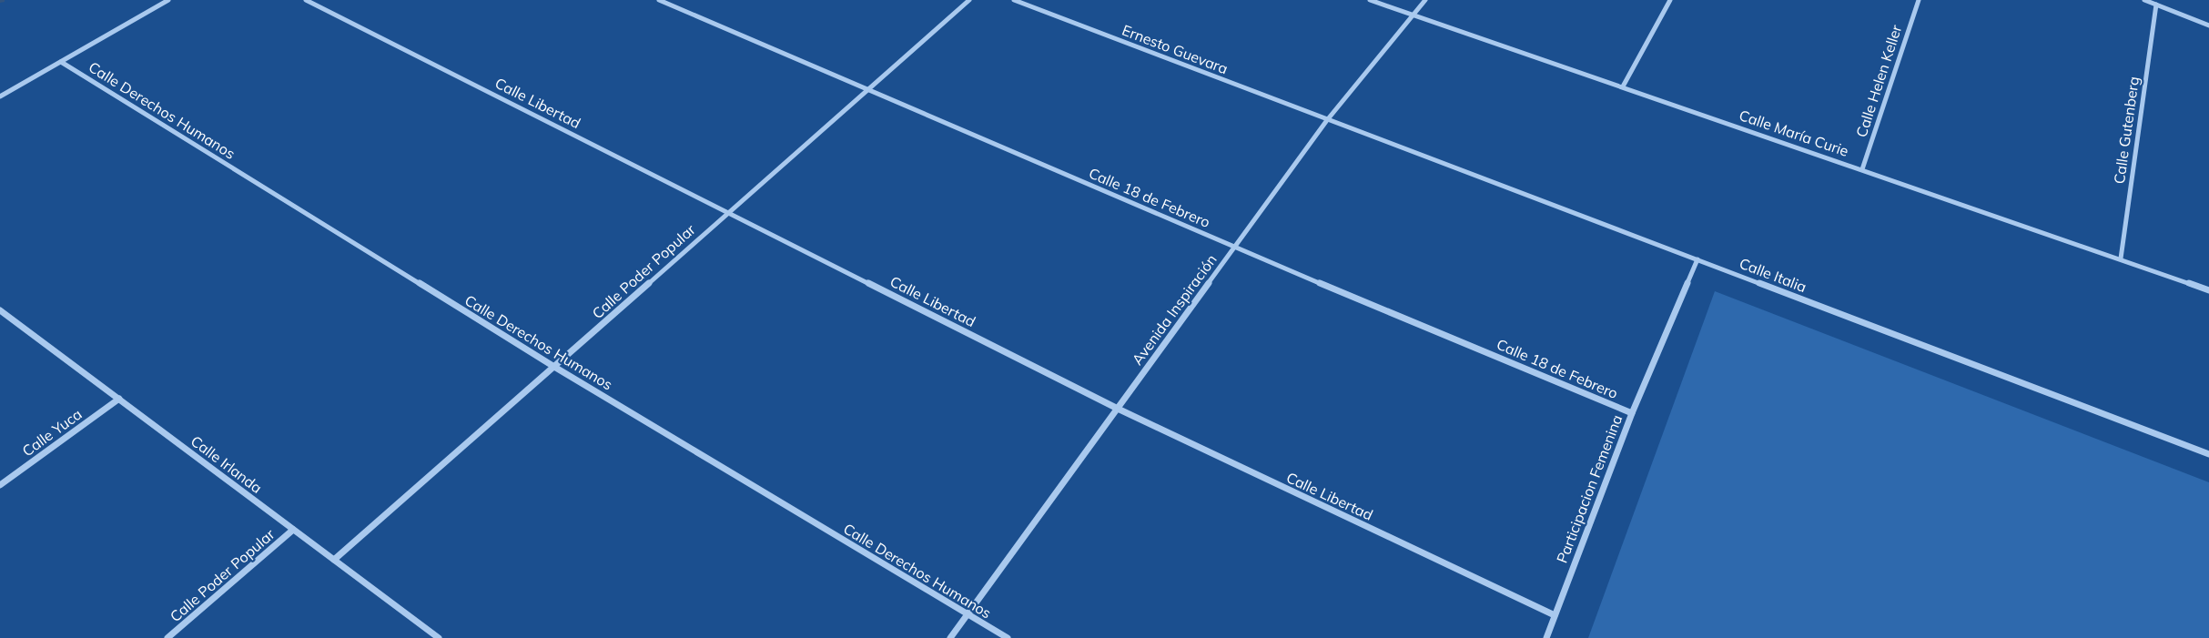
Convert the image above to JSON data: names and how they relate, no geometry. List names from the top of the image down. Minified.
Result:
{"streets":{"street":["Ernesto Guevara","Calle Helen Keller","Calle Libertad","Calle Derechos Humanos","Calle Gutenberg","Calle María Curie","Calle 18 de Febrero","Calle Poder Popular","Calle Italia","Avenida Inspiración","Calle Yuca","Calle Irlanda","Participacion Femenina"]},"crossings":[["Ernesto Guevara","Calle Italia"],["Ernesto Guevara","Avenida Inspiración"],["Calle Helen Keller","Calle María Curie"],["Calle Libertad","Calle Poder Popular"],["Calle Libertad","Avenida Inspiración"],["Calle Libertad","Participacion Femenina"],["Calle Derechos Humanos","Calle Poder Popular"],["Calle Derechos Humanos","Avenida Inspiración"],["Calle Gutenberg","Calle María Curie"],["Calle María Curie","Avenida Inspiración"],["Calle 18 de Febrero","Calle Poder Popular"],["Calle 18 de Febrero","Avenida Inspiración"],["Calle 18 de Febrero","Participacion Femenina"],["Calle Poder Popular","Calle Irlanda"],["Calle Italia","Avenida Inspiración"],["Calle Italia","Participacion Femenina"],["Calle Yuca","Calle Irlanda"]]}
